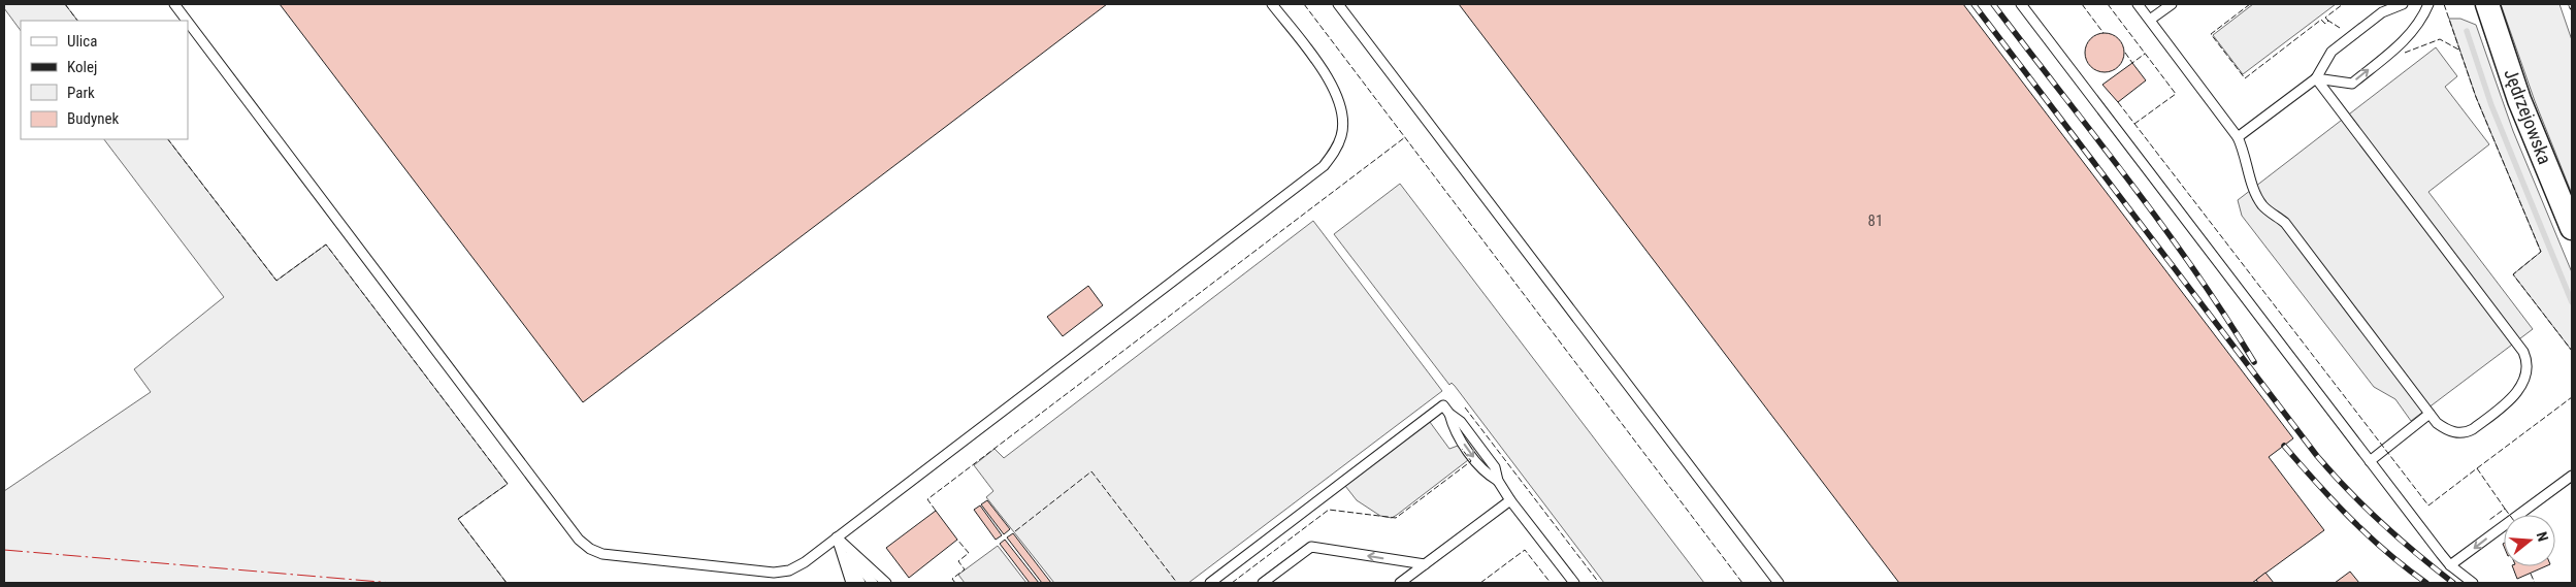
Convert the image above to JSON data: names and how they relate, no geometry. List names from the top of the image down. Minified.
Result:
{"streets":{"street":["Jędrzejowska"]},"house_numbers":["81"],"legend":["Ulica","Kolej","Park","Budynek"],"north":"right"}
